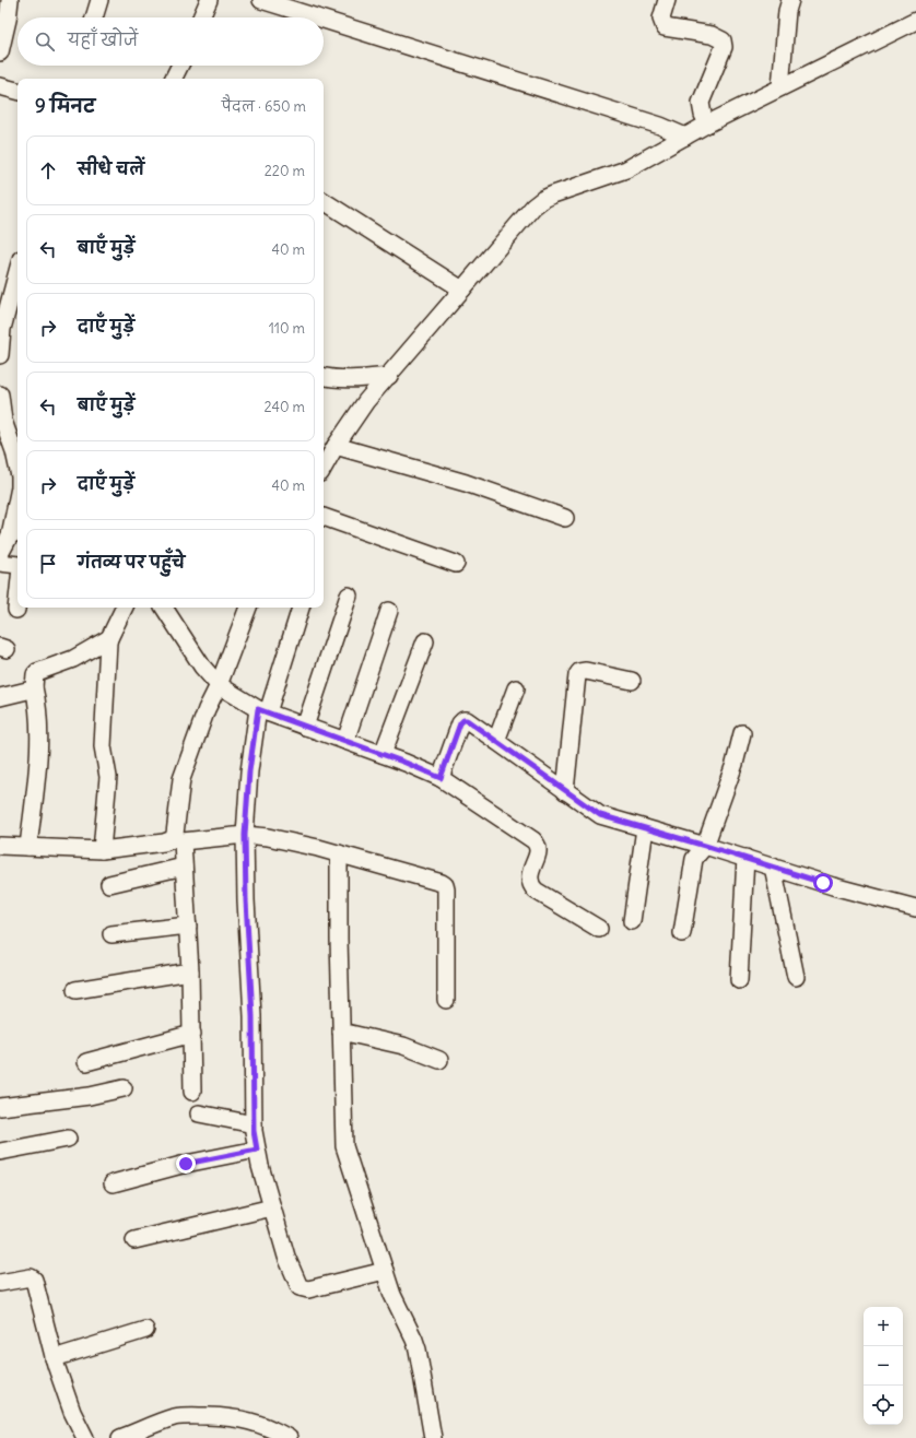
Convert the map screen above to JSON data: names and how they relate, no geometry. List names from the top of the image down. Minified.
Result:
{"page":{"search":"यहाँ खोजें","heading":["9 मिनट","पैदल · 650 m"],"list":[["सीधे चलें","220 m"],["बाएँ मुड़ें","40 m"],["दाएँ मुड़ें","110 m"],["बाएँ मुड़ें","240 m"],["दाएँ मुड़ें","40 m"],"गंतव्य पर पहुँचे"],"map_buttons":["+","−"]}}
